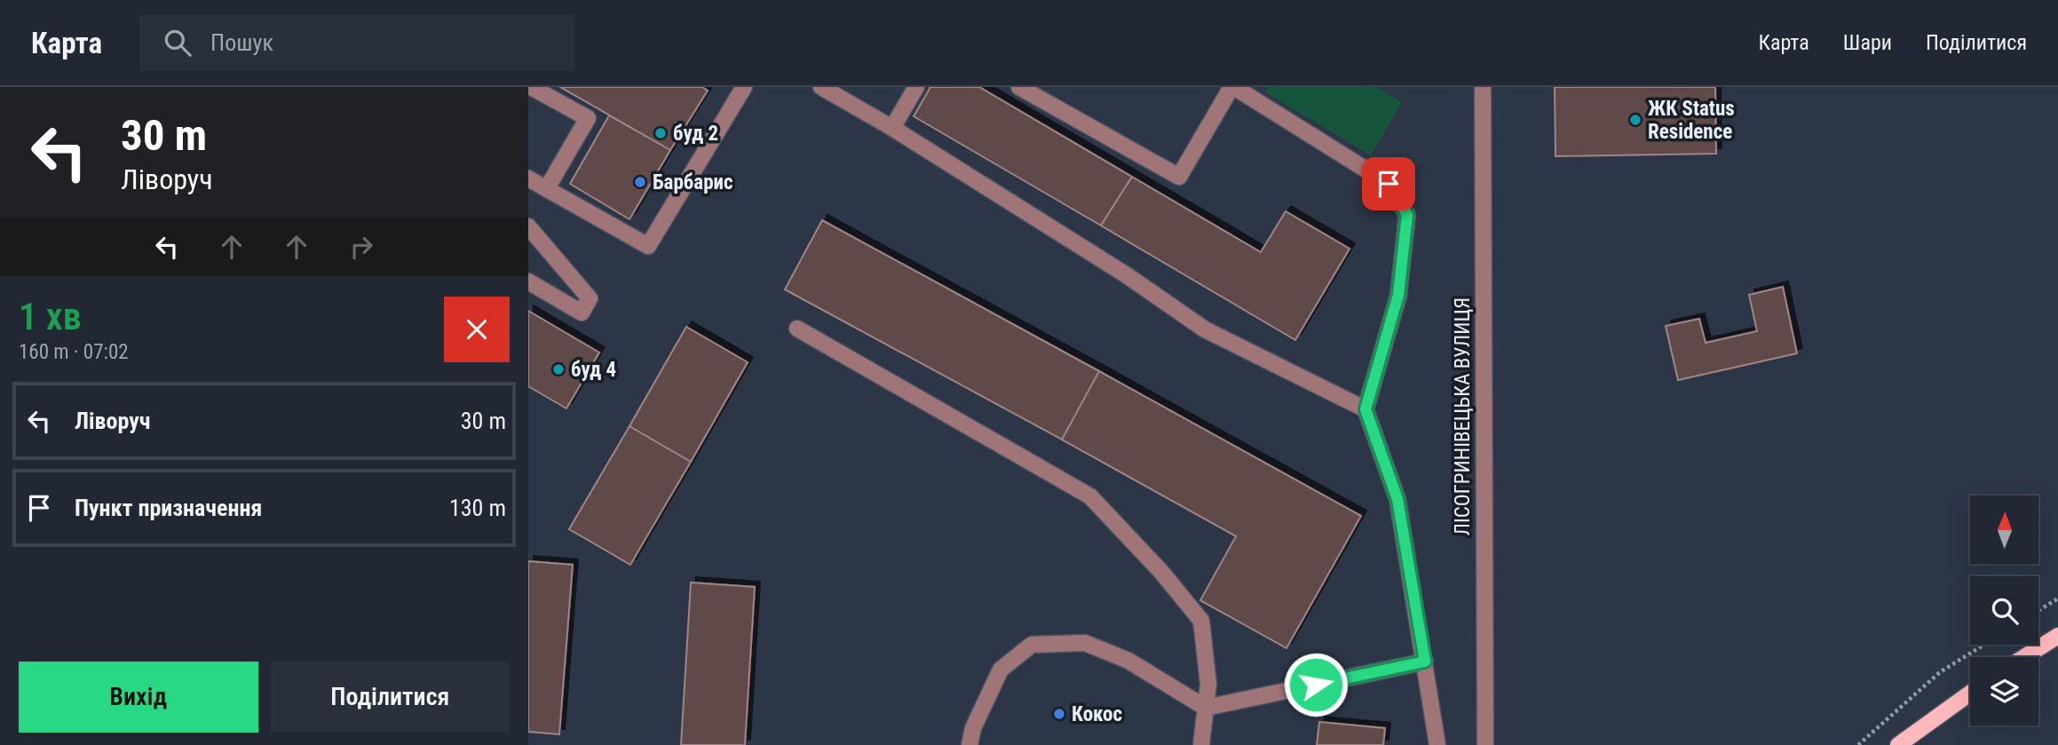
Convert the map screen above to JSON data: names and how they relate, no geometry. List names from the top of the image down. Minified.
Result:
{"streets":{"street":["ЛІСОГРИНІВЕЦЬКА ВУЛИЦЯ"]},"places":["ЖК Status Residence","буд 2","Барбарис","буд 4","Кокос"],"north":"top","page":{"header":"Карта","search":"Пошук","nav":["Карта","Шари","Поділитися"],"turn":["30 m","Ліворуч"],"heading":["1 хв","160 m · 07:02"],"list":[{"name":"Ліворуч","value":"30 m"},{"name":"Пункт призначення","value":"130 m"}],"buttons":["Вихід","Поділитися"]}}
